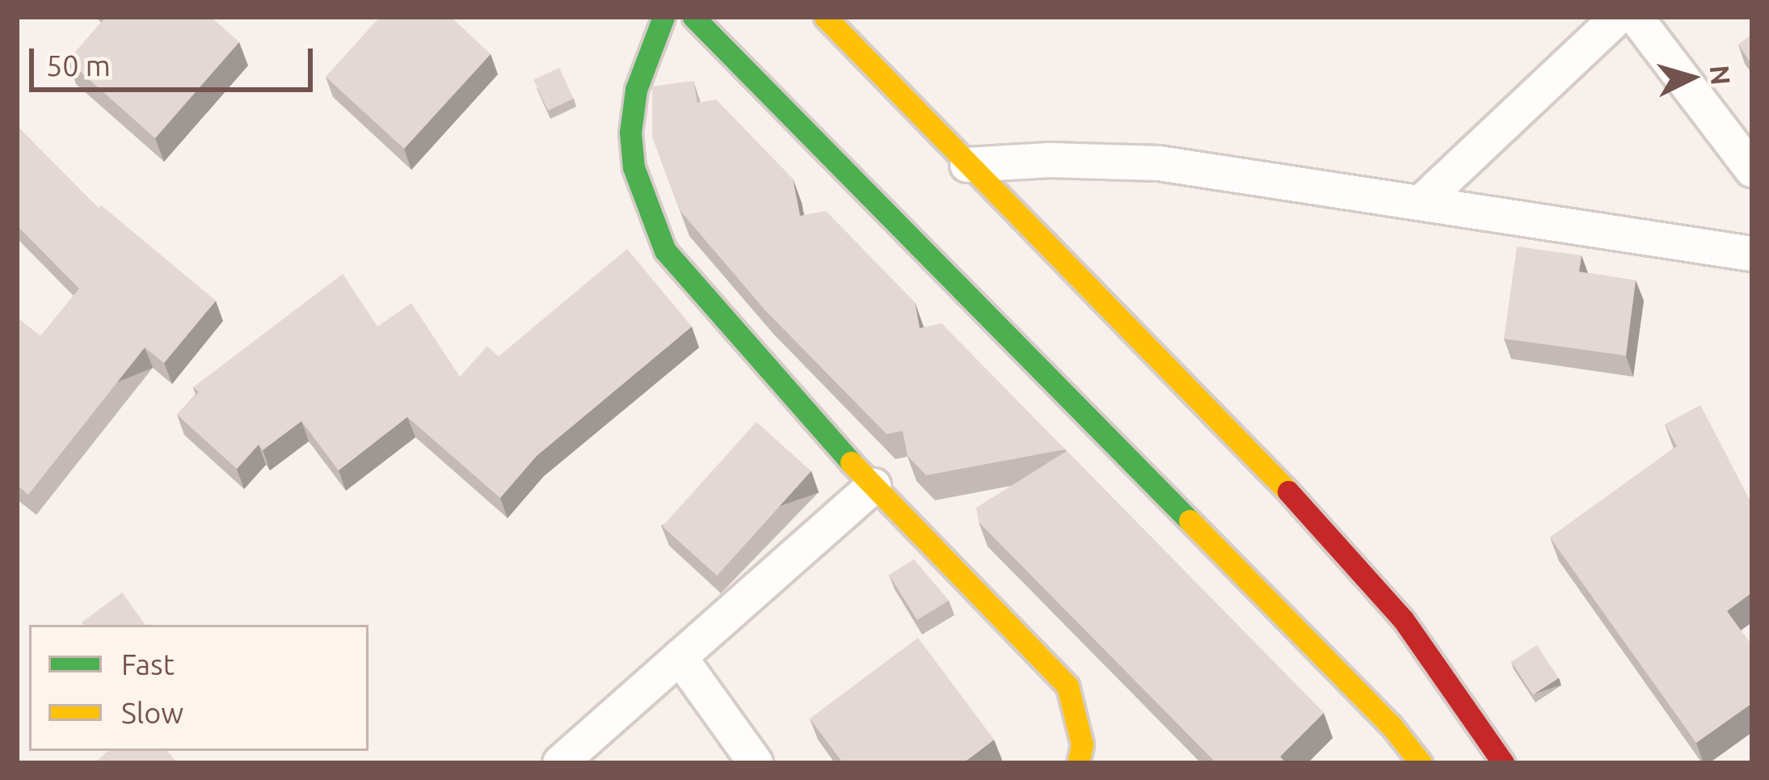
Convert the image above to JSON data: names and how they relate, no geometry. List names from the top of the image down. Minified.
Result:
{"legend":["Fast","Slow"],"scale_bar":"50 m","north":"right"}
